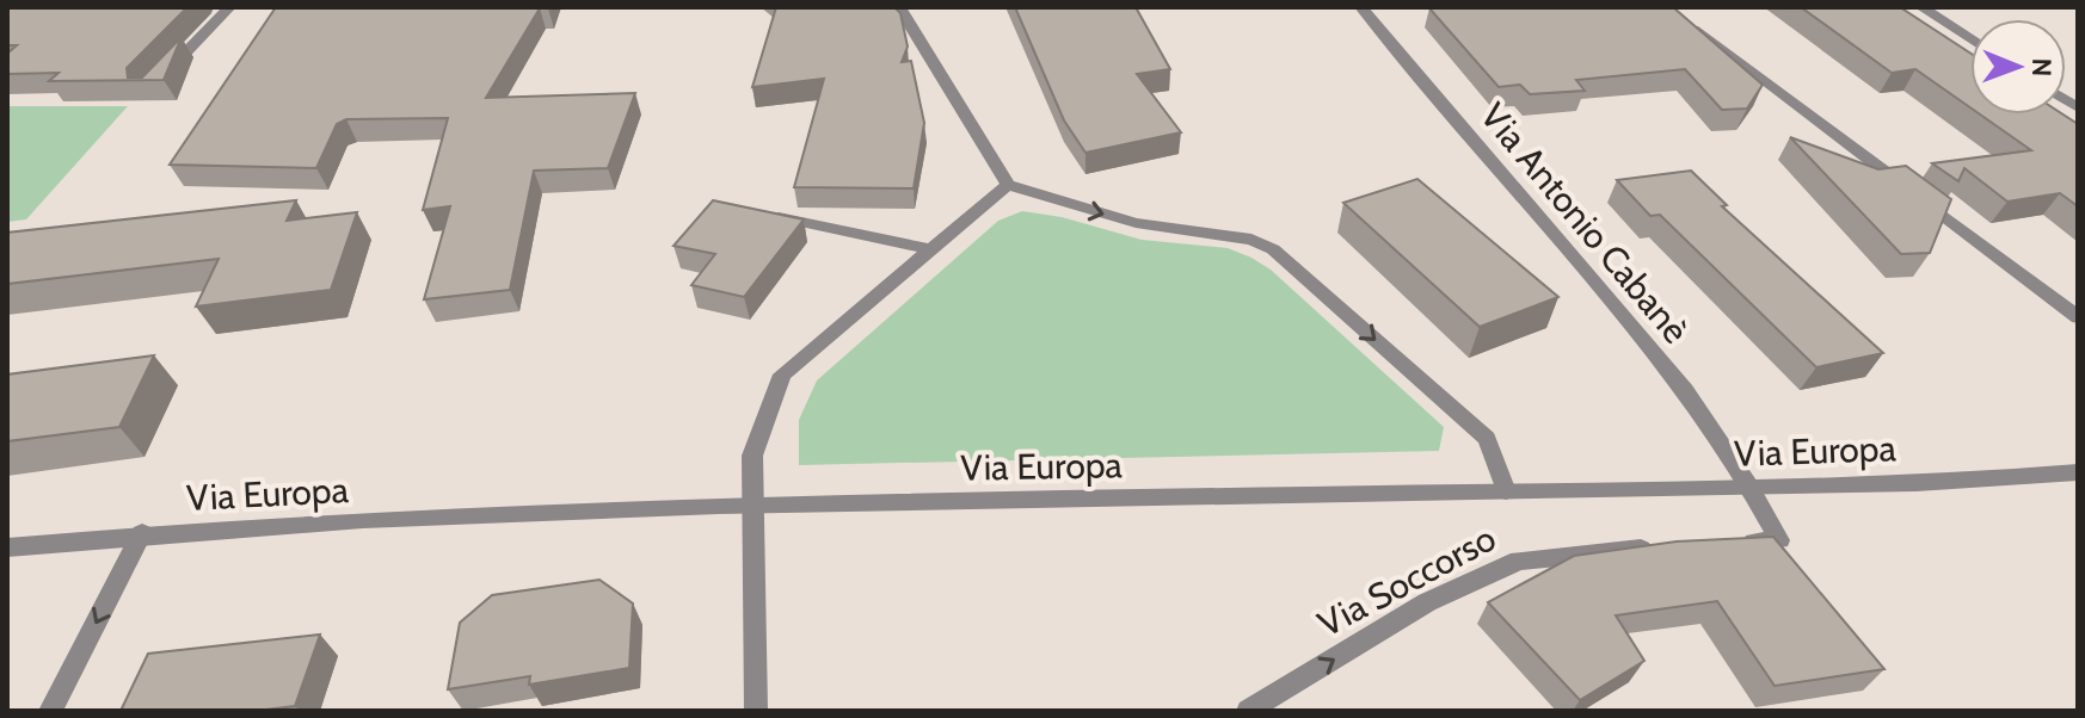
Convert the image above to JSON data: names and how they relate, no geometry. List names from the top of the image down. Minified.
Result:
{"streets":{"street":["Via Antonio Cabanè","Via Europa","Via Soccorso"]},"crossings":[["Via Antonio Cabanè","Via Europa"]],"one_way":["Via Soccorso"],"north":"right"}
